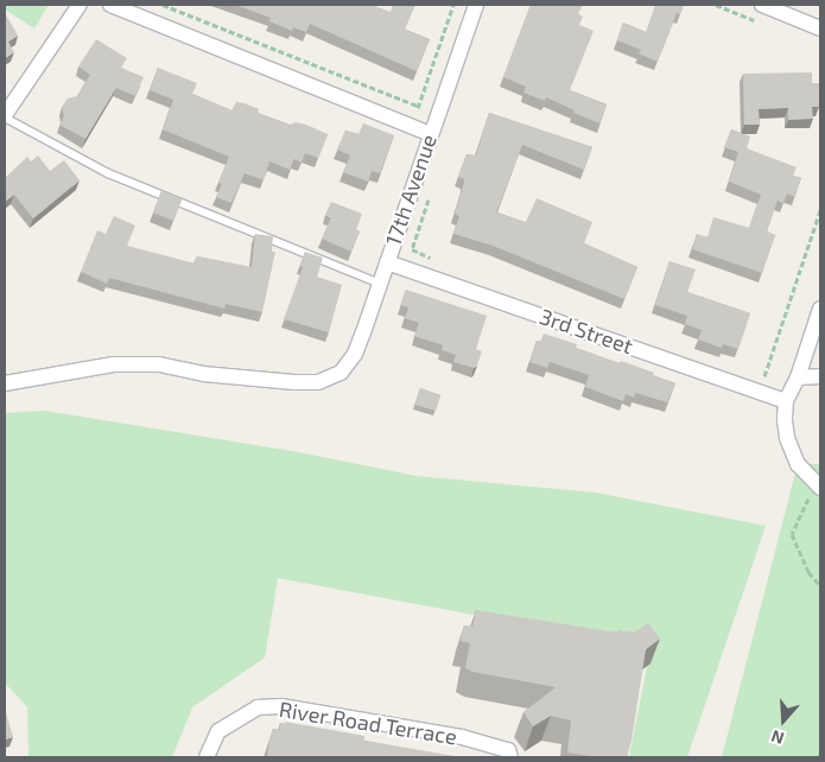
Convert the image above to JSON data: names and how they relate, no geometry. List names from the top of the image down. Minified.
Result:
{"streets":{"street":["17th Avenue","3rd Street","River Road Terrace"]},"crossings":[["17th Avenue","3rd Street"]],"north":"bottom"}
